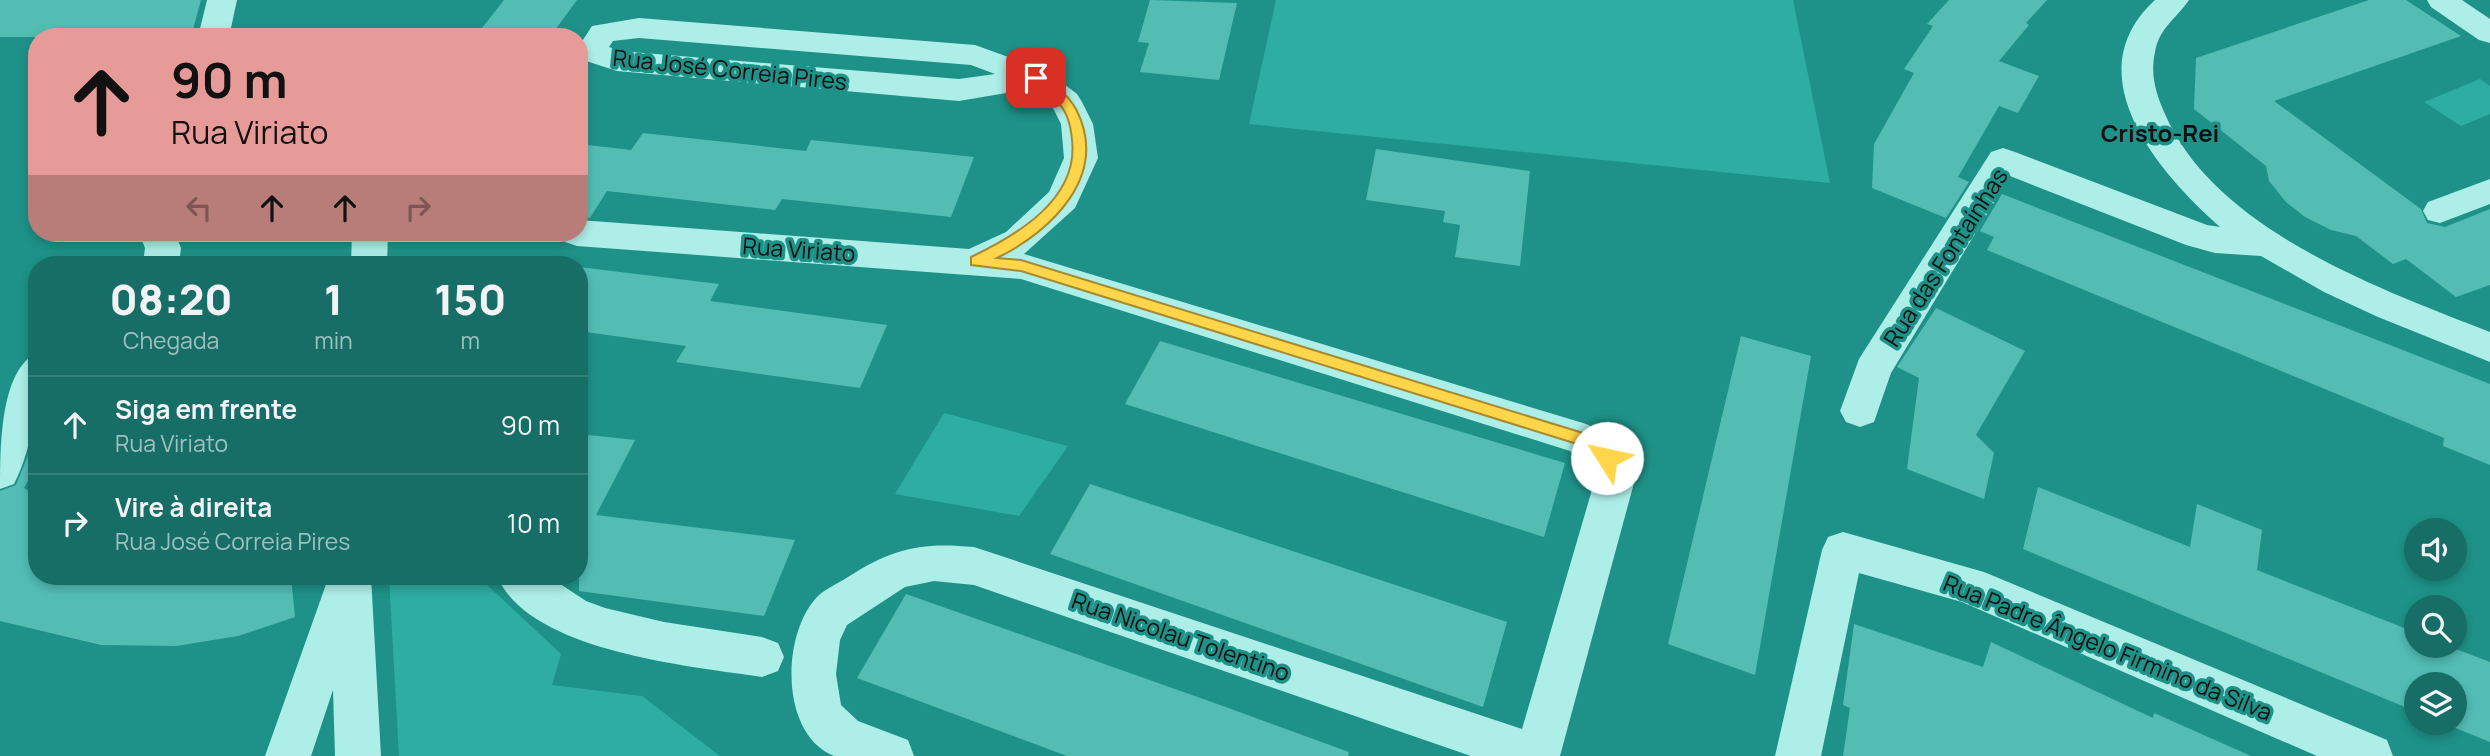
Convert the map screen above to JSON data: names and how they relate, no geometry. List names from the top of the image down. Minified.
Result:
{"streets":{"street":["Rua José Correia Pires","Rua Viriato","Rua das Fontaínhas","Rua Nicolau Tolentino","Rua Padre Ângelo Firmino da Silva"]},"crossings":[["Rua José Correia Pires","Rua Viriato"],["Rua Viriato","Rua Nicolau Tolentino"]],"districts":["Cristo-Rei"],"page":{"turn":["90 m","Rua Viriato"],"eta":["08:20","Chegada","1","min","150","m"],"list":[{"name":"Siga em frente","note":"Rua Viriato","value":"90 m"},{"name":"Vire à direita","note":"Rua José Correia Pires","value":"10 m"}]}}
